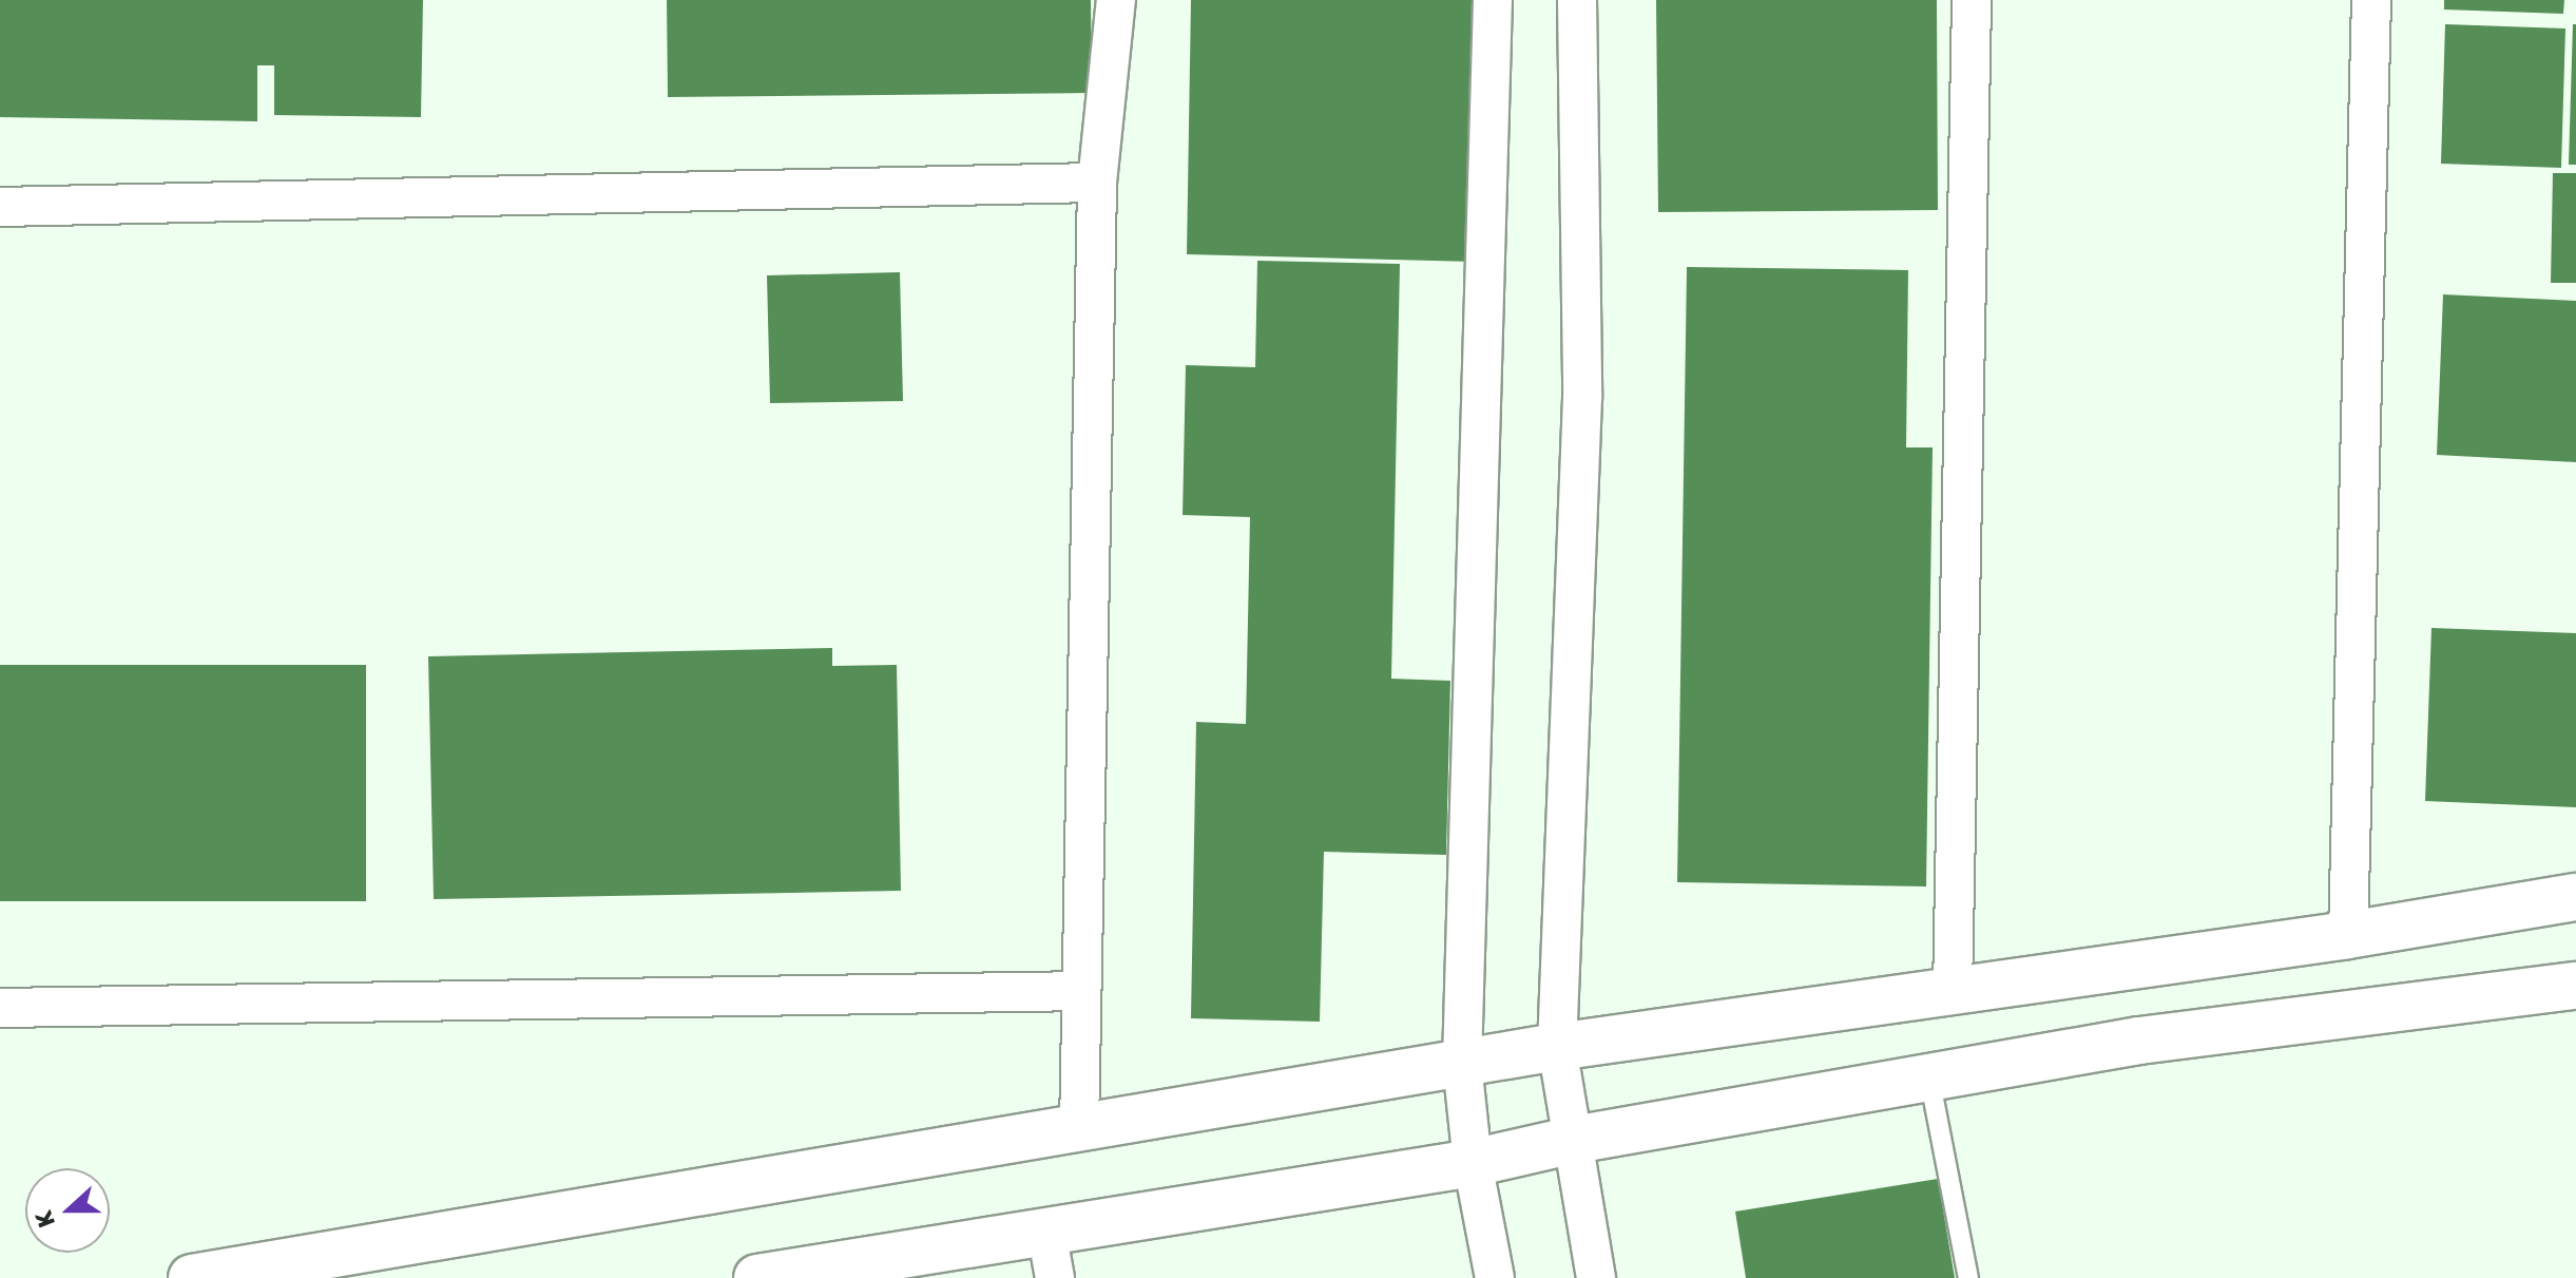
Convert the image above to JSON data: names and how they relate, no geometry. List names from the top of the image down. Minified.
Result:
{"north":"left"}
